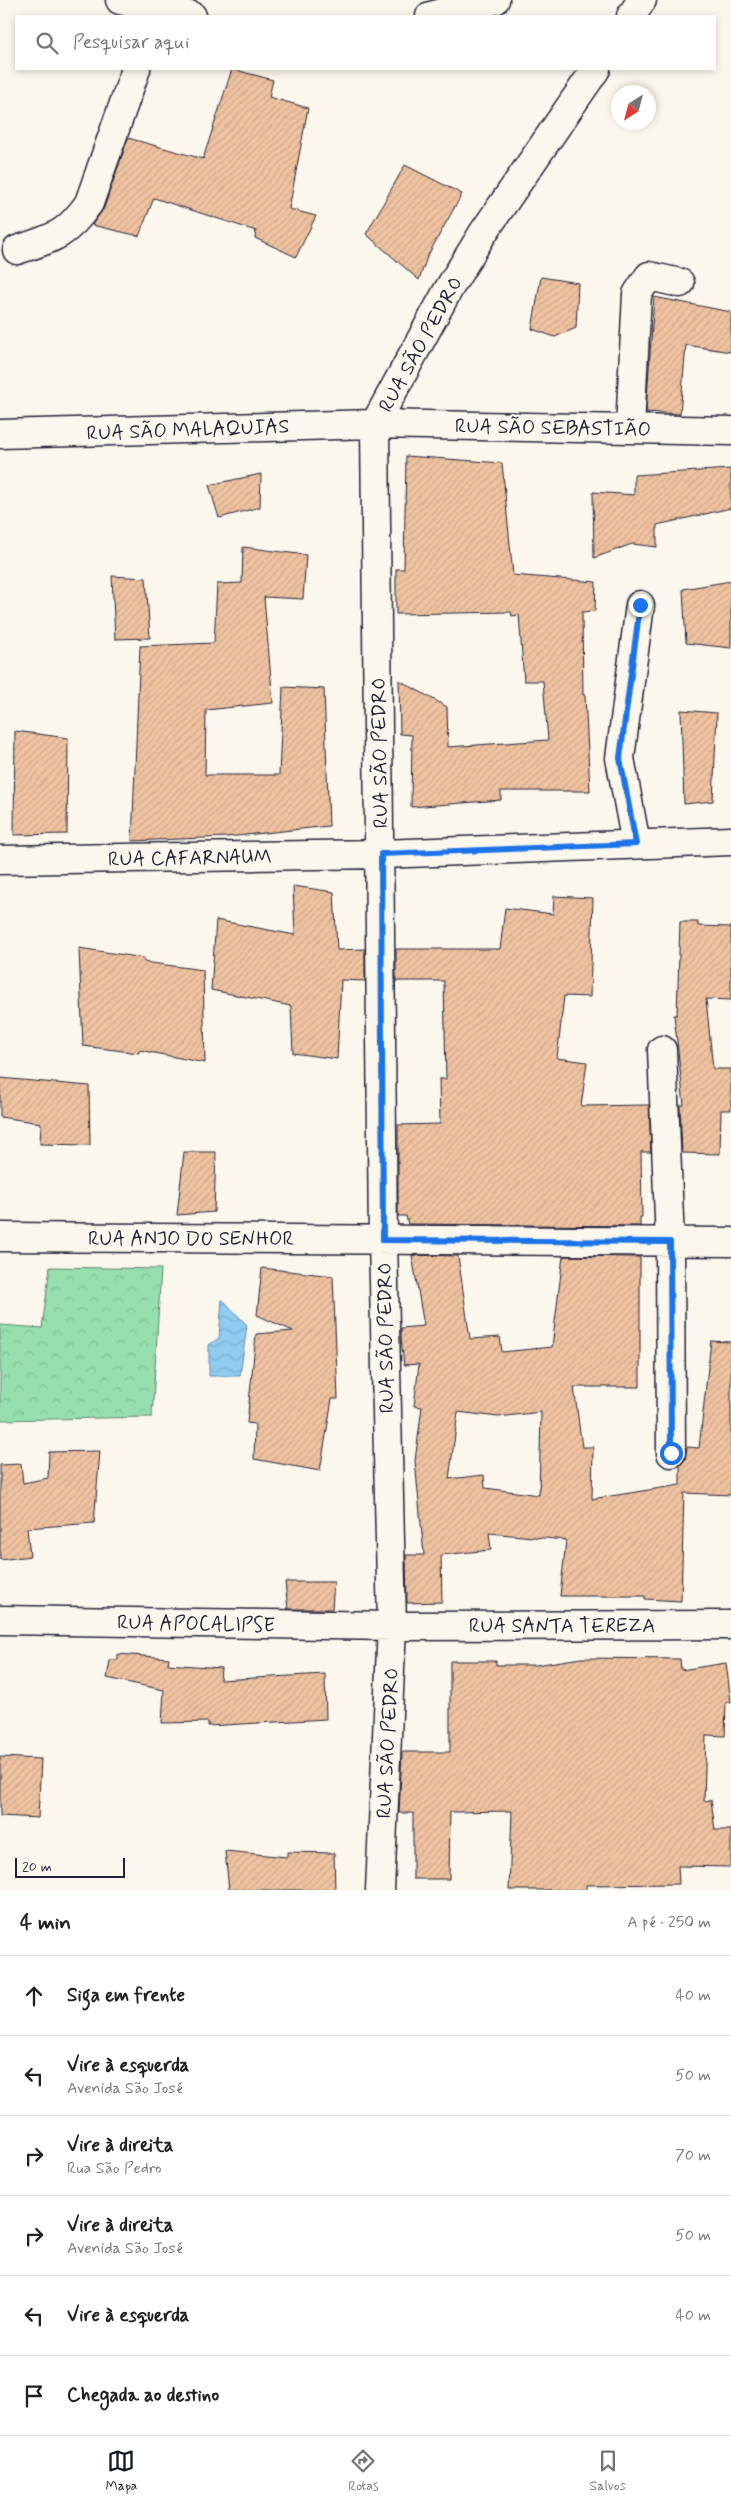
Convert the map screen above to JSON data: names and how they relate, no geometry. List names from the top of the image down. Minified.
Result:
{"streets":{"street":["RUA SÃO PEDRO","RUA SÃO SEBASTIÃO","RUA SÃO MALAQUIAS","RUA CAFARNAUM","RUA ANJO DO SENHOR","RUA APOCALIPSE","RUA SANTA TEREZA"]},"crossings":[["RUA SÃO PEDRO","RUA SÃO SEBASTIÃO"],["RUA SÃO PEDRO","RUA SÃO MALAQUIAS"],["RUA SÃO PEDRO","RUA CAFARNAUM"],["RUA SÃO PEDRO","RUA ANJO DO SENHOR"],["RUA SÃO PEDRO","RUA APOCALIPSE"],["RUA SÃO PEDRO","RUA SANTA TEREZA"],["RUA SÃO SEBASTIÃO","RUA SÃO MALAQUIAS"],["RUA APOCALIPSE","RUA SANTA TEREZA"]],"scale_bar":"20 m","north":"bottom left","page":{"search":"Pesquisar aqui","scale":"20 m","heading":["4 min","A pé · 250 m"],"list":[["Siga em frente","40 m"],["Vire à esquerda","Avenida São José","50 m"],["Vire à direita","Rua São Pedro","70 m"],["Vire à direita","Avenida São José","50 m"],["Vire à esquerda","40 m"],"Chegada ao destino"],"nav":["Mapa","Rotas","Salvos"]}}
